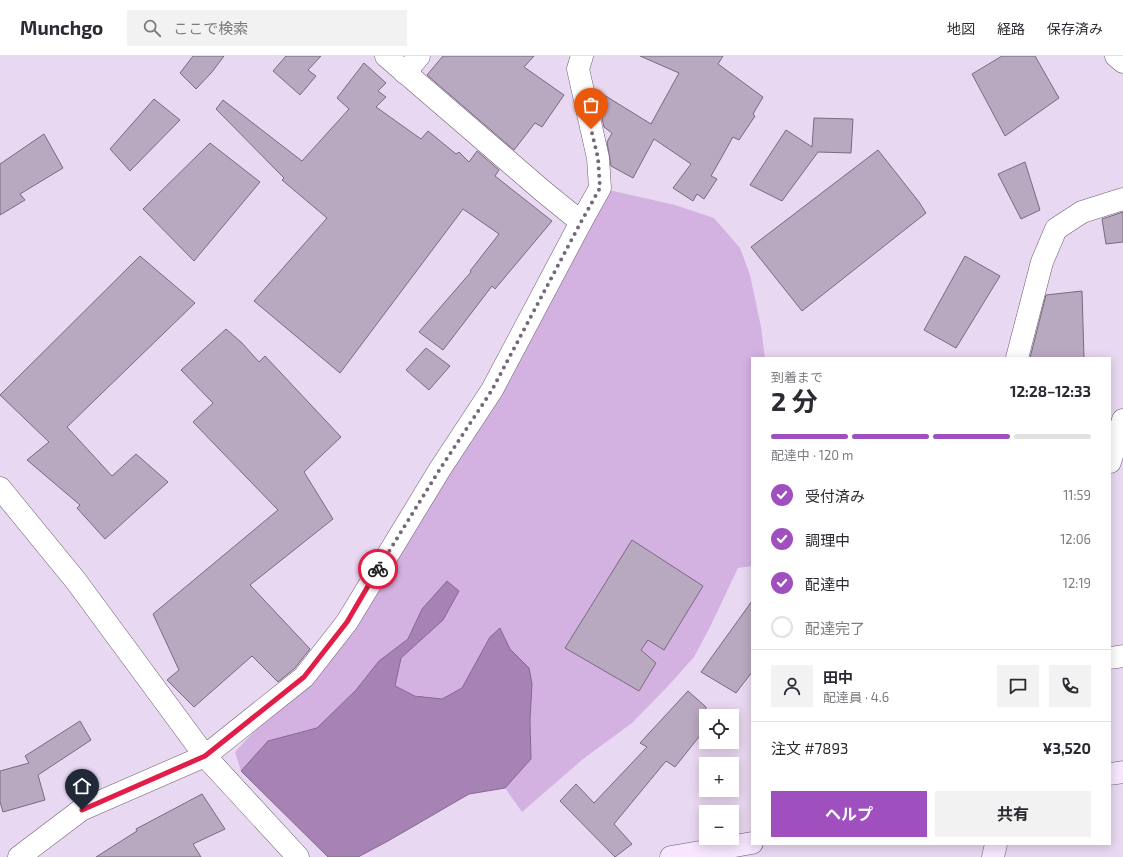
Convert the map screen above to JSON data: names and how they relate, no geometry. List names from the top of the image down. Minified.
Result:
{"page":{"header":"Munchgo","search":"ここで検索","nav":["地図","経路","保存済み"],"heading":["2 分","到着まで","12:28–12:33"],"panel":["田中","配達員 · 4.6","注文 #7893","¥3,520"],"bar":"配達中 · 120 m","list":[["受付済み","11:59"],["調理中","12:06"],["配達中","12:19"],"配達完了"],"map_buttons":["+","−"],"buttons":["ヘルプ","共有"]}}
